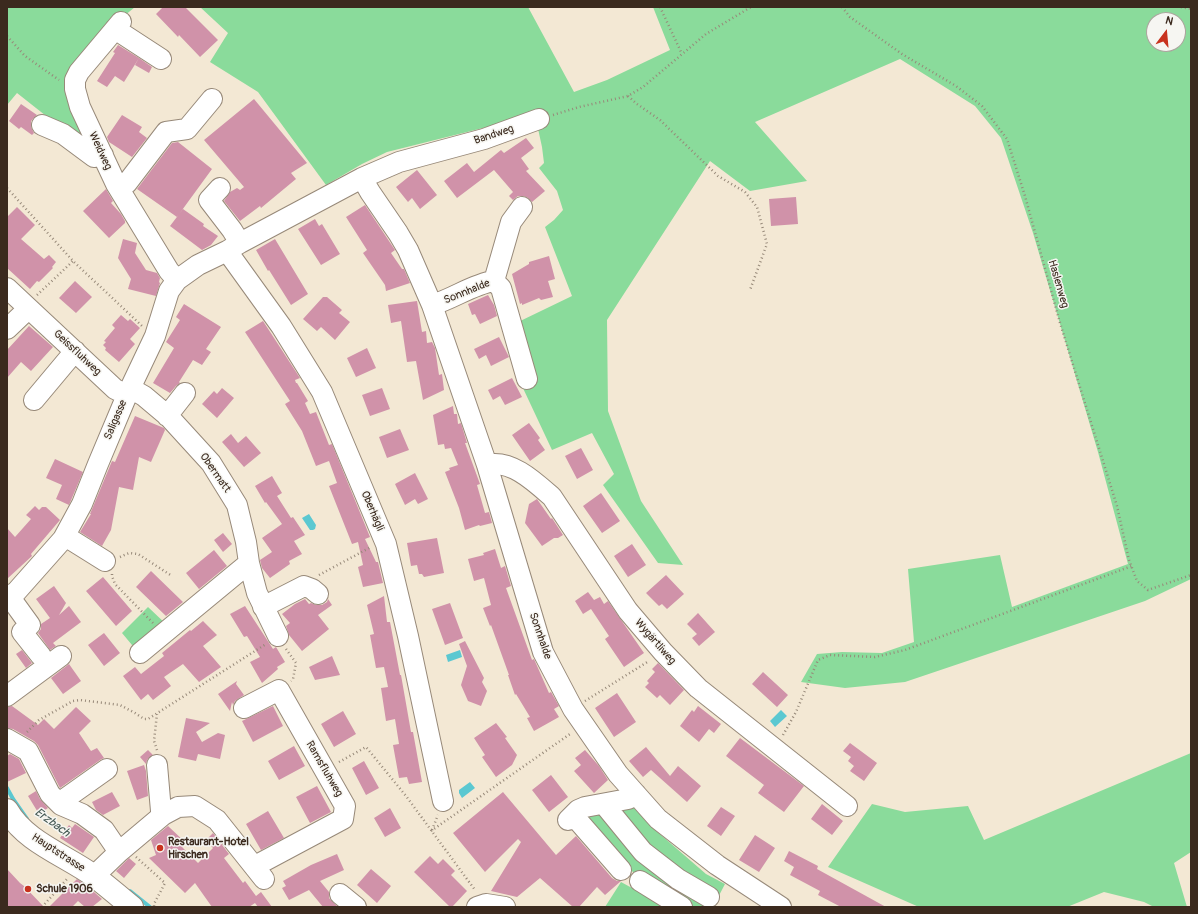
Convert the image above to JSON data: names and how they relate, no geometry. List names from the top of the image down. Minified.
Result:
{"streets":{"main road":["Hauptstrasse"],"street":["Bandweg","Weidweg","Sonnhalde","Geissfluhweg","Saligasse","Obermatt","Oberhägli","Wygärtliweg","Ramsfluhweg"],"path":["Haslenweg"]},"crossings":[["Bandweg","Sonnhalde"],["Bandweg","Saligasse"],["Bandweg","Oberhägli"],["Weidweg","Saligasse"],["Sonnhalde","Wygärtliweg"],["Geissfluhweg","Saligasse"],["Geissfluhweg","Obermatt"],["Saligasse","Obermatt"],["Saligasse","Oberhägli"],["Ramsfluhweg","Hauptstrasse"]],"water":["Erzbach"],"places":["Restaurant-Hotel Hirschen","Schule 1906"],"north":"top"}
